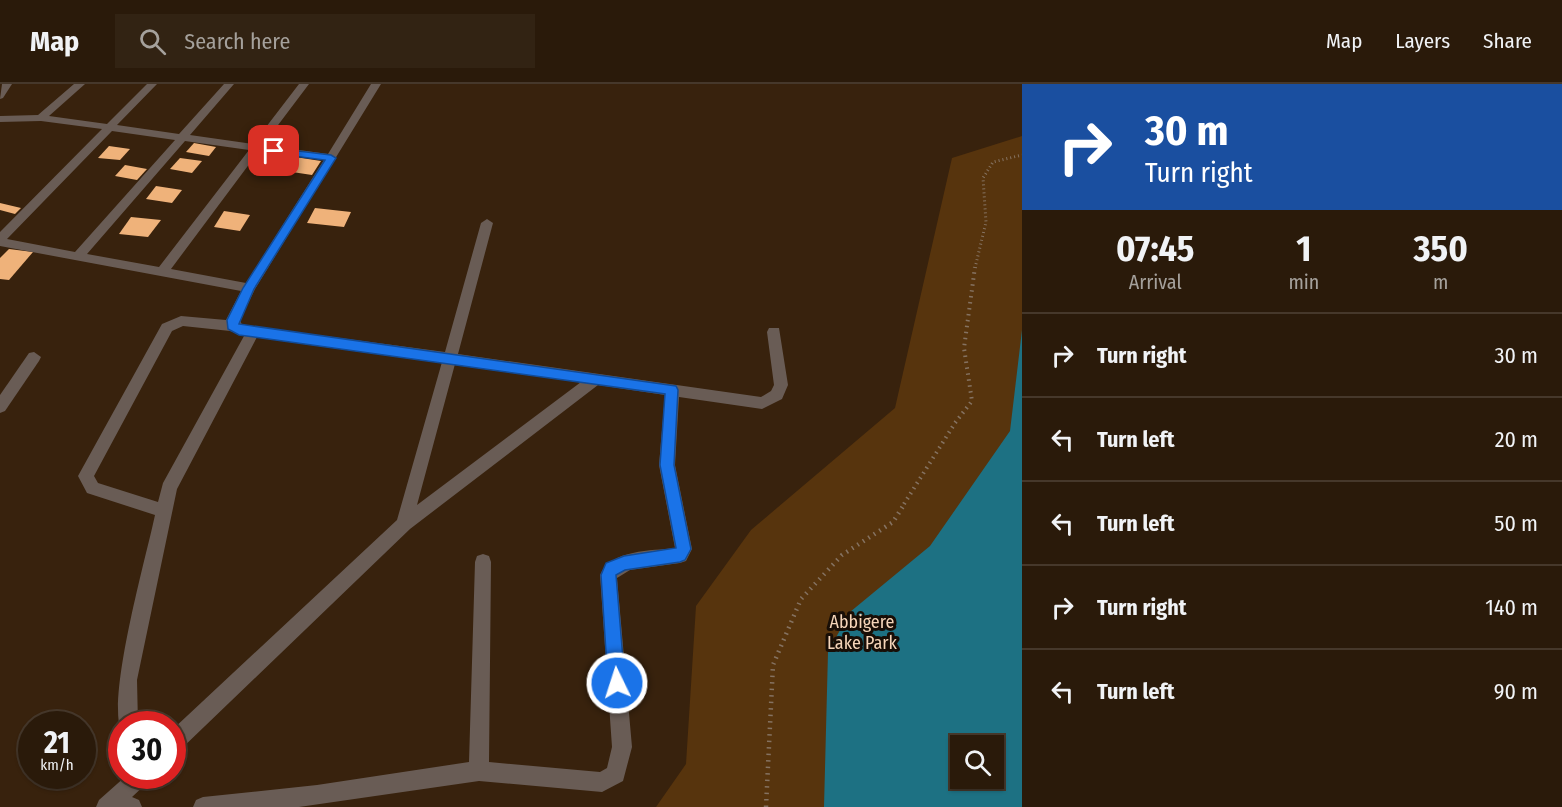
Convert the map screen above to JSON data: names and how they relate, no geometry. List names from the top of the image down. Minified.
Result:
{"parks":["Abbigere Lake Park"],"page":{"header":"Map","search":"Search here","nav":["Map","Layers","Share"],"turn":["30 m","Turn right"],"eta":["07:45","Arrival","1","min","350","m"],"list":[{"name":"Turn right","value":"30 m"},{"name":"Turn left","value":"20 m"},{"name":"Turn left","value":"50 m"},{"name":"Turn right","value":"140 m"},{"name":"Turn left","value":"90 m"}],"speed":"21 km/h","limit":"30"}}
